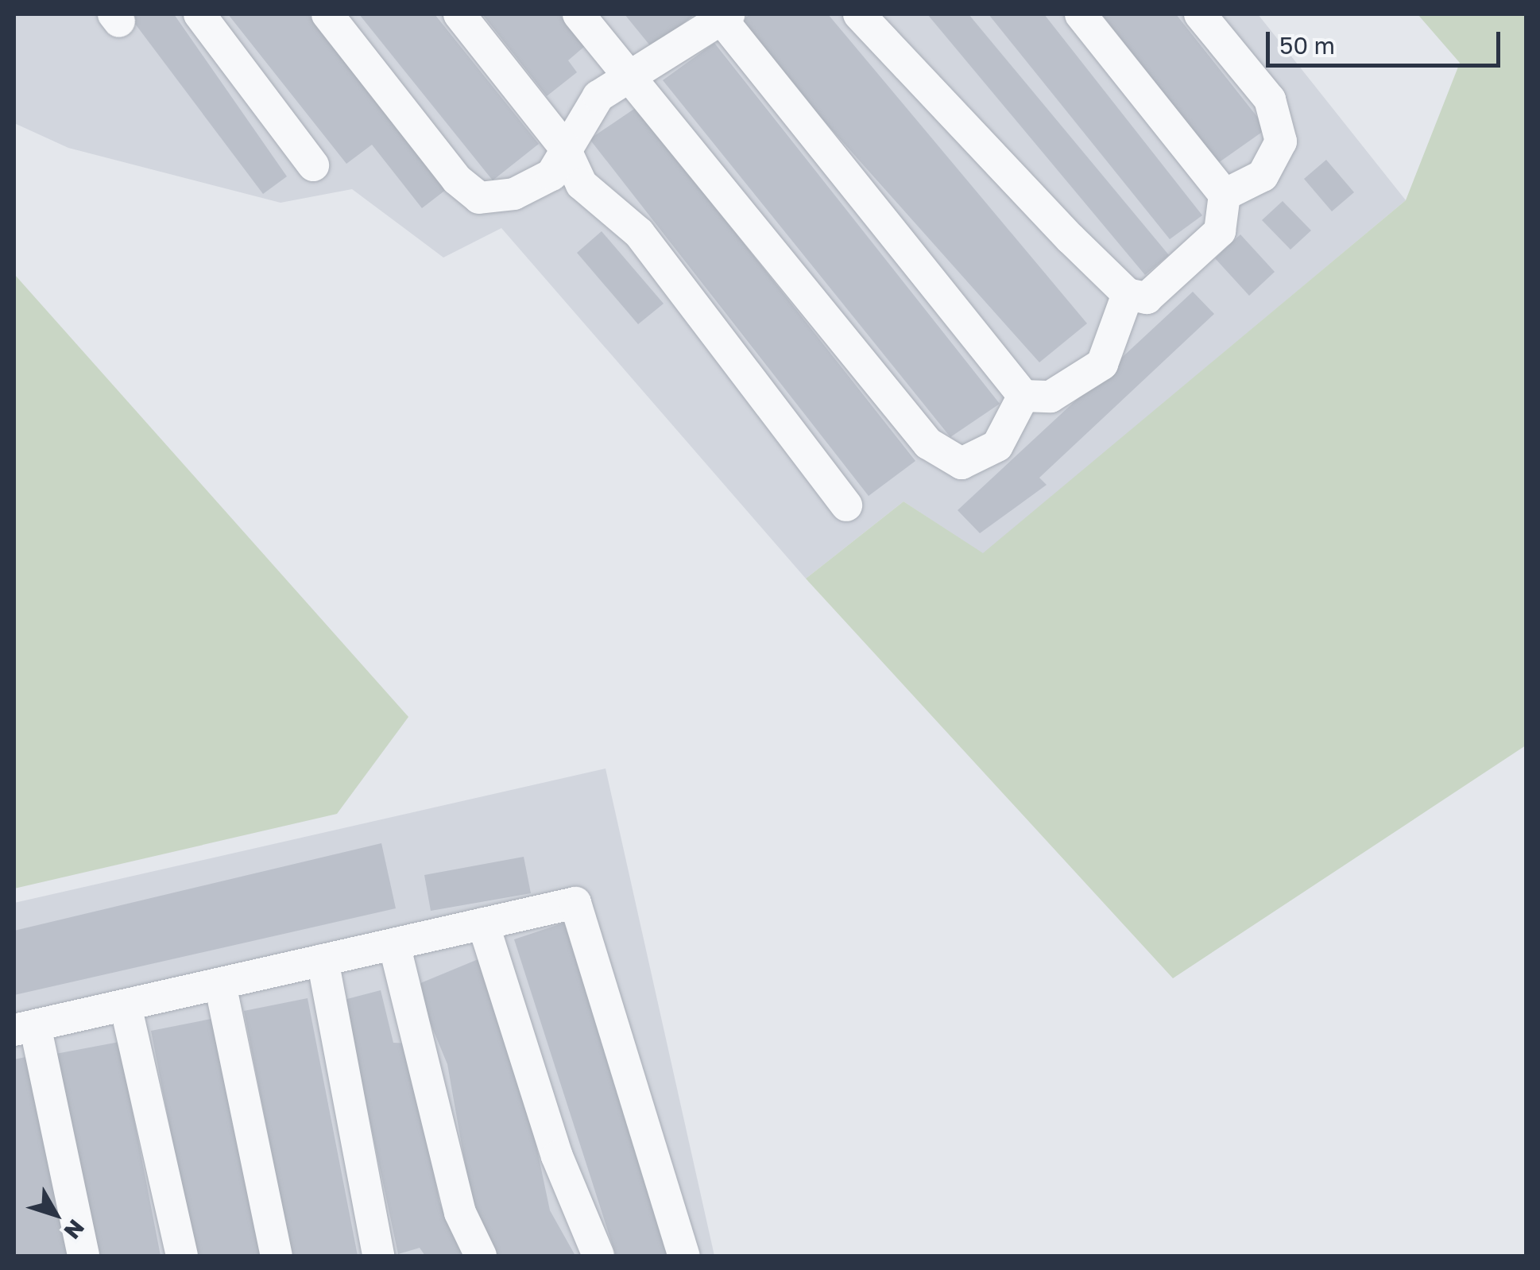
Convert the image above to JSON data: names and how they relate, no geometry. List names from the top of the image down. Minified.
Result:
{"scale_bar":"50 m","north":"bottom right"}
